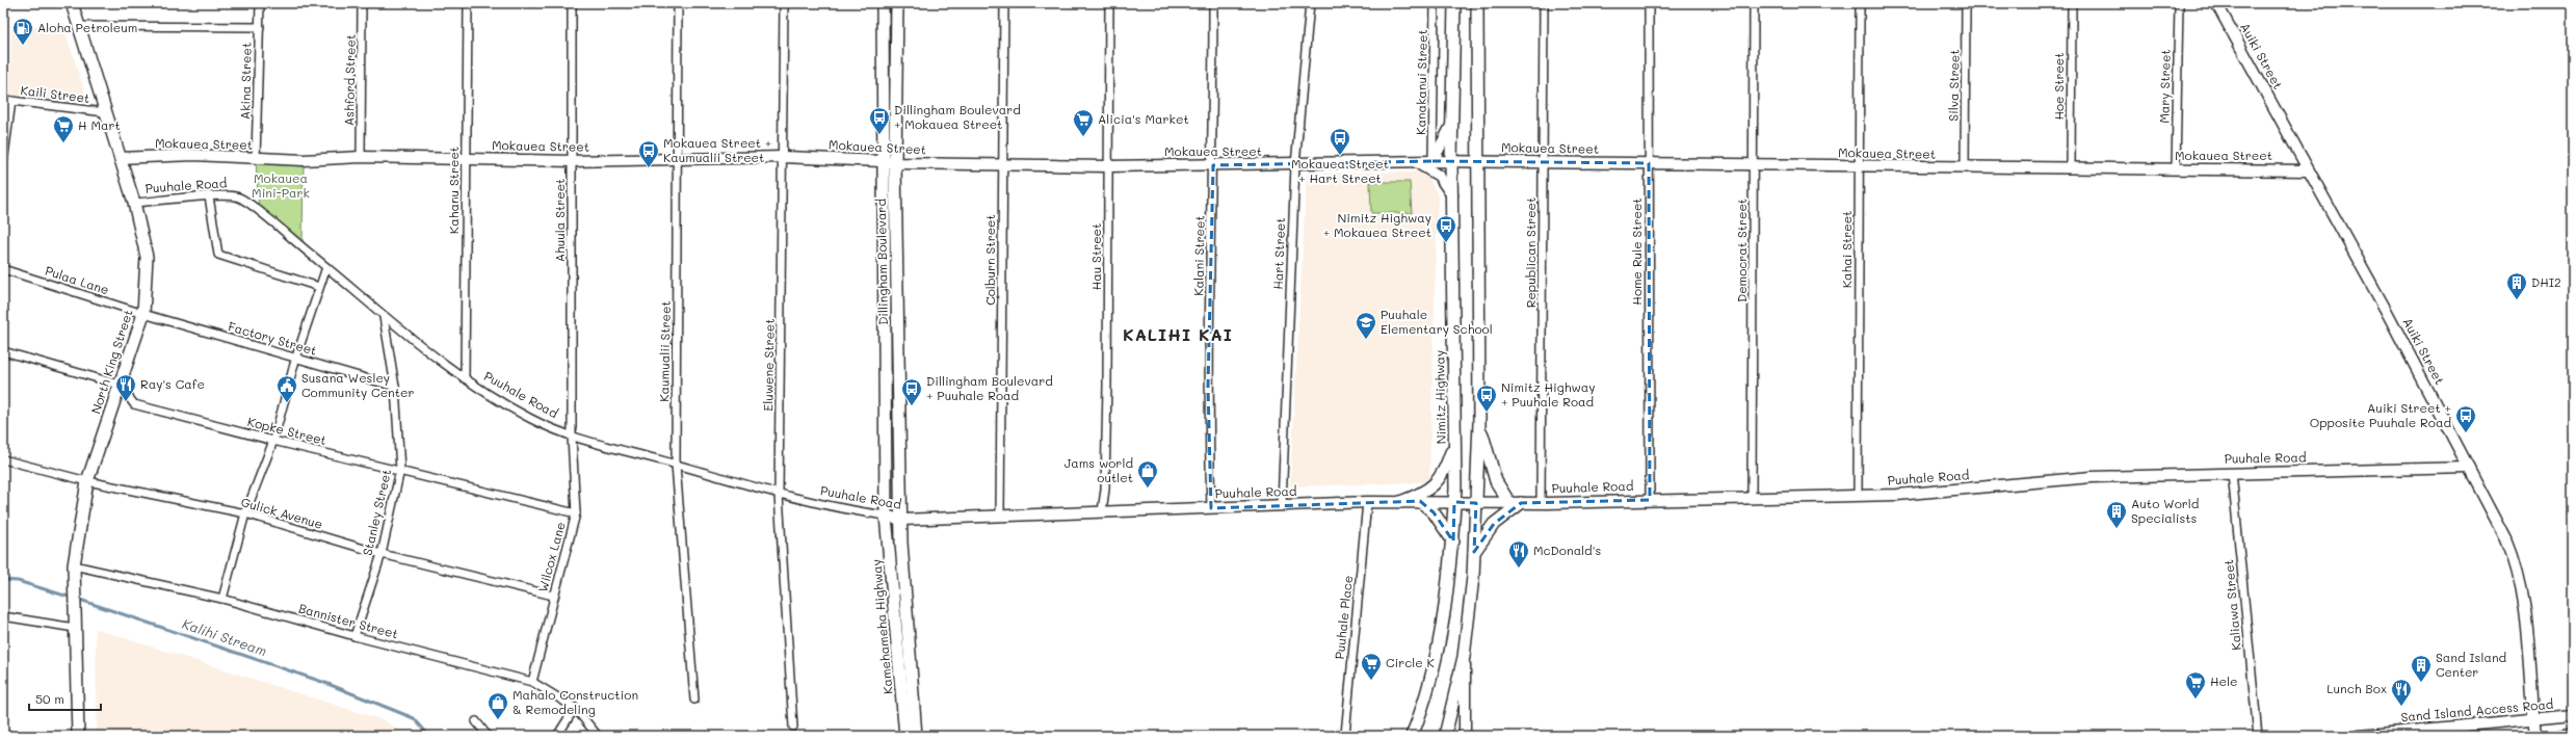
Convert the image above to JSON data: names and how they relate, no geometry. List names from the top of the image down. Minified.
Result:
{"streets":{"main road":["Dillingham Boulevard","North King Street","Nimitz Highway","Kamehameha Highway"],"street":["Auiki Street","Ashford Street","Akina Street","Kanakanui Street","Silva Street","Hoe Street","Mary Street","Kaili Street","Mokauea Street","Puuhale Road","Kahanu Street","Ahuula Street","Kahai Street","Democrat Street","Home Rule Street","Republican Street","Hart Street","Kalani Street","Hau Street","Colburn Street","Pulaa Lane","Factory Street","Kaumualii Street","Eluwene Street","Kopke Street","Stanley Street","Gulick Avenue","Wilcox Lane","Kaliawa Street","Puuhale Place","Bannister Street","Sand Island Access Road"]},"crossings":[["Auiki Street","Mokauea Street"],["Auiki Street","Puuhale Road"],["Auiki Street","Sand Island Access Road"],["Ashford Street","Mokauea Street"],["Akina Street","Mokauea Street"],["Kanakanui Street","Mokauea Street"],["Silva Street","Mokauea Street"],["Hoe Street","Mokauea Street"],["Mary Street","Mokauea Street"],["Kaili Street","North King Street"],["Mokauea Street","Kahanu Street"],["Mokauea Street","Ahuula Street"],["Mokauea Street","Kahai Street"],["Mokauea Street","Democrat Street"],["Mokauea Street","Home Rule Street"],["Mokauea Street","Republican Street"],["Mokauea Street","Hart Street"],["Mokauea Street","Kalani Street"],["Mokauea Street","Hau Street"],["Mokauea Street","Colburn Street"],["Mokauea Street","Dillingham Boulevard"],["Mokauea Street","Kaumualii Street"],["Mokauea Street","North King Street"],["Mokauea Street","Eluwene Street"],["Mokauea Street","Nimitz Highway"],["Puuhale Road","Kahanu Street"],["Puuhale Road","Ahuula Street"],["Puuhale Road","Kahai Street"],["Puuhale Road","Democrat Street"],["Puuhale Road","Home Rule Street"],["Puuhale Road","Republican Street"],["Puuhale Road","Hart Street"],["Puuhale Road","Kalani Street"],["Puuhale Road","Hau Street"],["Puuhale Road","Colburn Street"],["Puuhale Road","Dillingham Boulevard"],["Puuhale Road","Kaumualii Street"],["Puuhale Road","North King Street"],["Puuhale Road","Eluwene Street"],["Puuhale Road","Nimitz Highway"],["Puuhale Road","Stanley Street"],["Puuhale Road","Wilcox Lane"],["Puuhale Road","Kaliawa Street"],["Puuhale Road","Puuhale Place"],["Puuhale Road","Kamehameha Highway"],["Ahuula Street","Wilcox Lane"],["Dillingham Boulevard","Kamehameha Highway"],["Pulaa Lane","Factory Street"],["Pulaa Lane","North King Street"],["Factory Street","North King Street"],["Factory Street","Stanley Street"],["North King Street","Kopke Street"],["North King Street","Gulick Avenue"],["North King Street","Bannister Street"],["Kopke Street","Stanley Street"],["Kopke Street","Wilcox Lane"],["Stanley Street","Gulick Avenue"],["Stanley Street","Bannister Street"],["Gulick Avenue","Wilcox Lane"],["Wilcox Lane","Bannister Street"]],"districts":["KALIHI KAI"],"water":["Kalihi Stream"],"parks":["Mokauea Mini-Park"],"places":{"fuel station":["Aloha Petroleum"],"bus stop":["Dillingham Boulevard + Mokauea Street","Mokauea Street + Hart Street","Mokauea Street + Kaumualii Street","Nimitz Highway + Mokauea Street","Dillingham Boulevard + Puuhale Road","Nimitz Highway + Puuhale Road","Auiki Street + Opposite Puuhale Road"],"supermarket":["Alicia's Market","H Mart","Circle K","Hele"],"building":["DHI2","Auto World Specialists","Sand Island Center"],"school or university":["Puuhale Elementary School"],"restaurant":["Ray's Cafe","McDonald's","Lunch Box"],"public building":["Susana Wesley Community Center"],"shop":["Jams world outlet","Mahalo Construction & Remodeling"]},"scale_bar":"50 m"}
